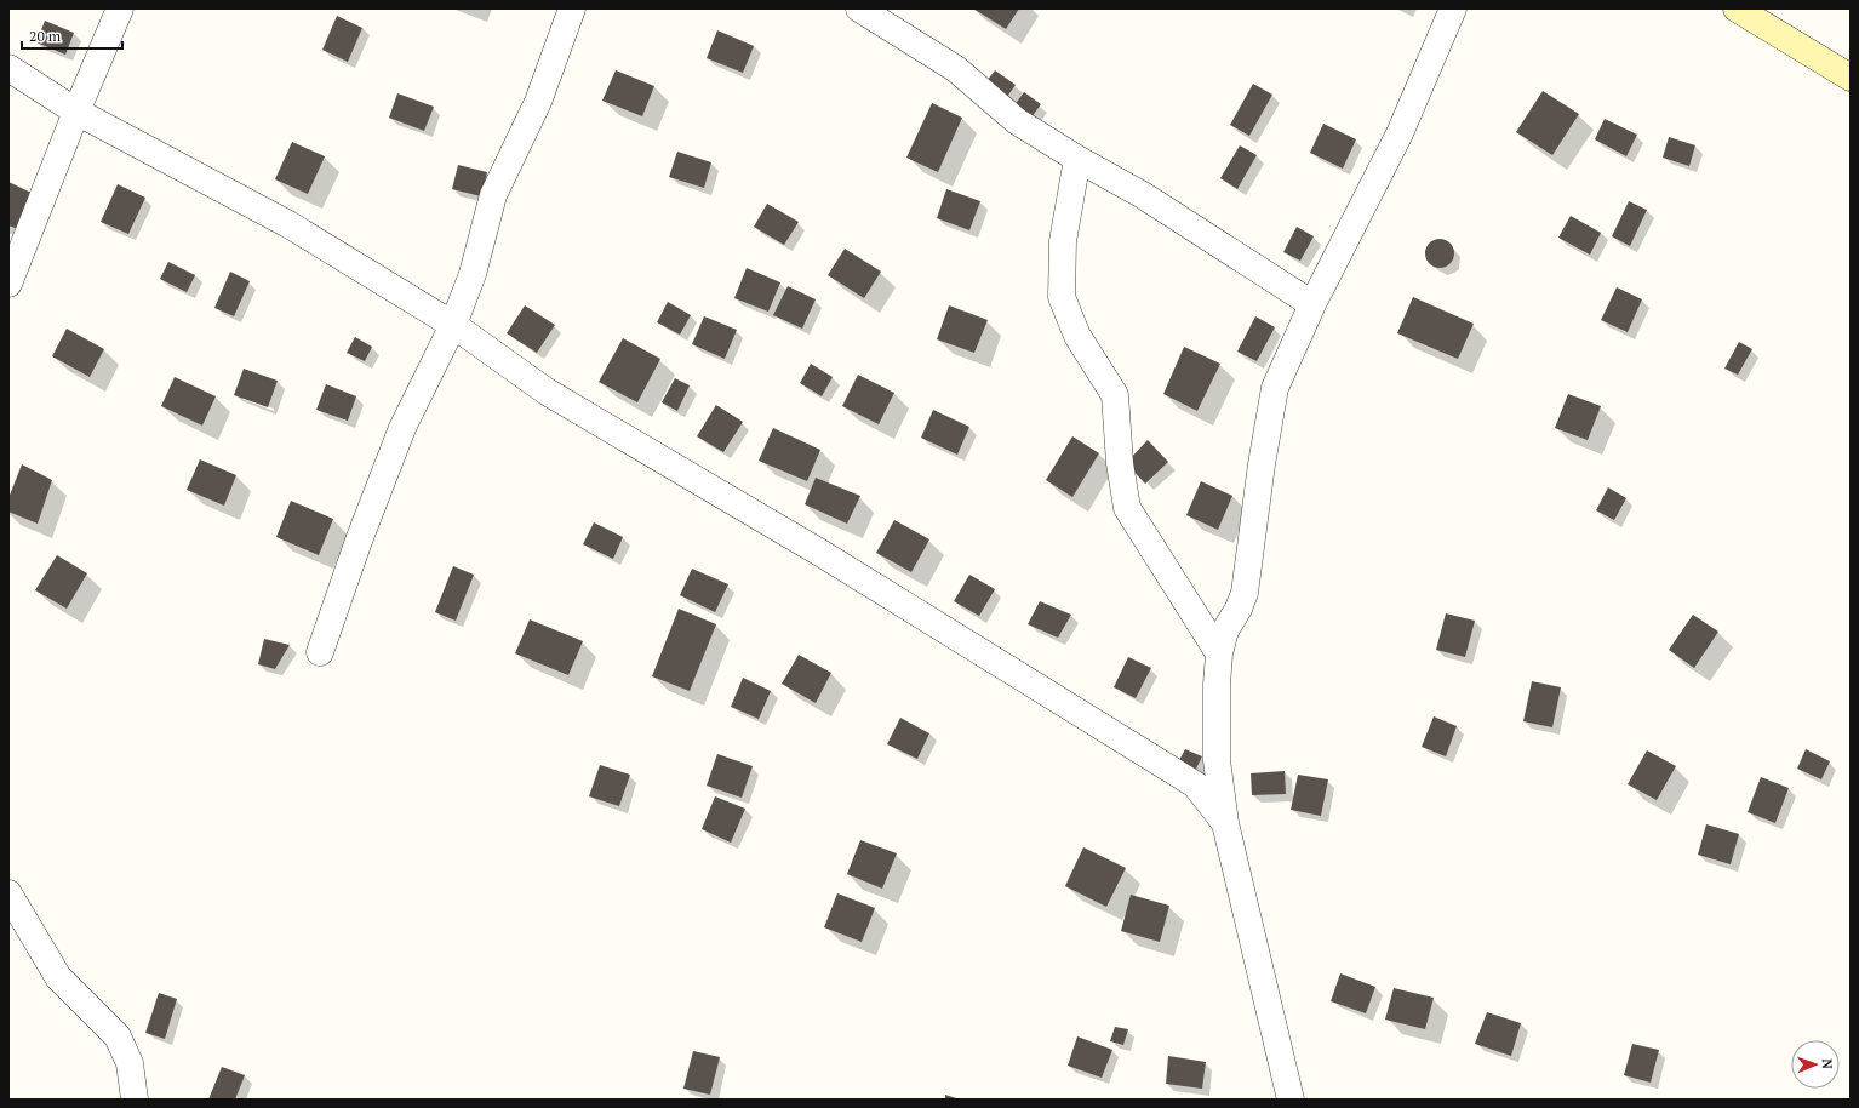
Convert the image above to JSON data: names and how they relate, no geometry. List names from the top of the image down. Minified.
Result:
{"scale_bar":"20 m","north":"right"}
